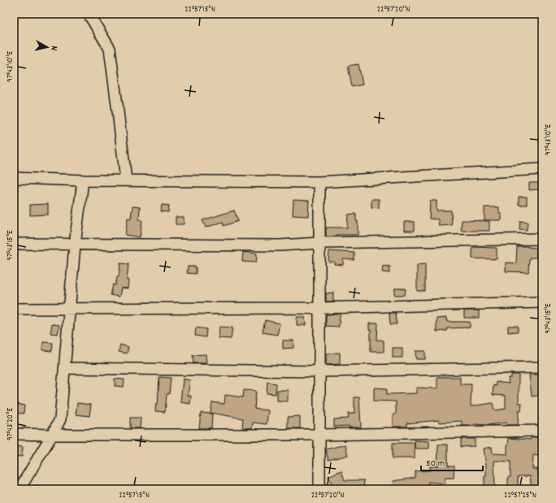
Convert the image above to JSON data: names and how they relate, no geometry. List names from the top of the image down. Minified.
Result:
{"scale_bar":"50 m","north":"right","coordinates":["22°57'15\"N","22°57'20\"N","97°43'10\"E","97°43'15\"E","97°43'20\"E","22°57'25\"N"]}
